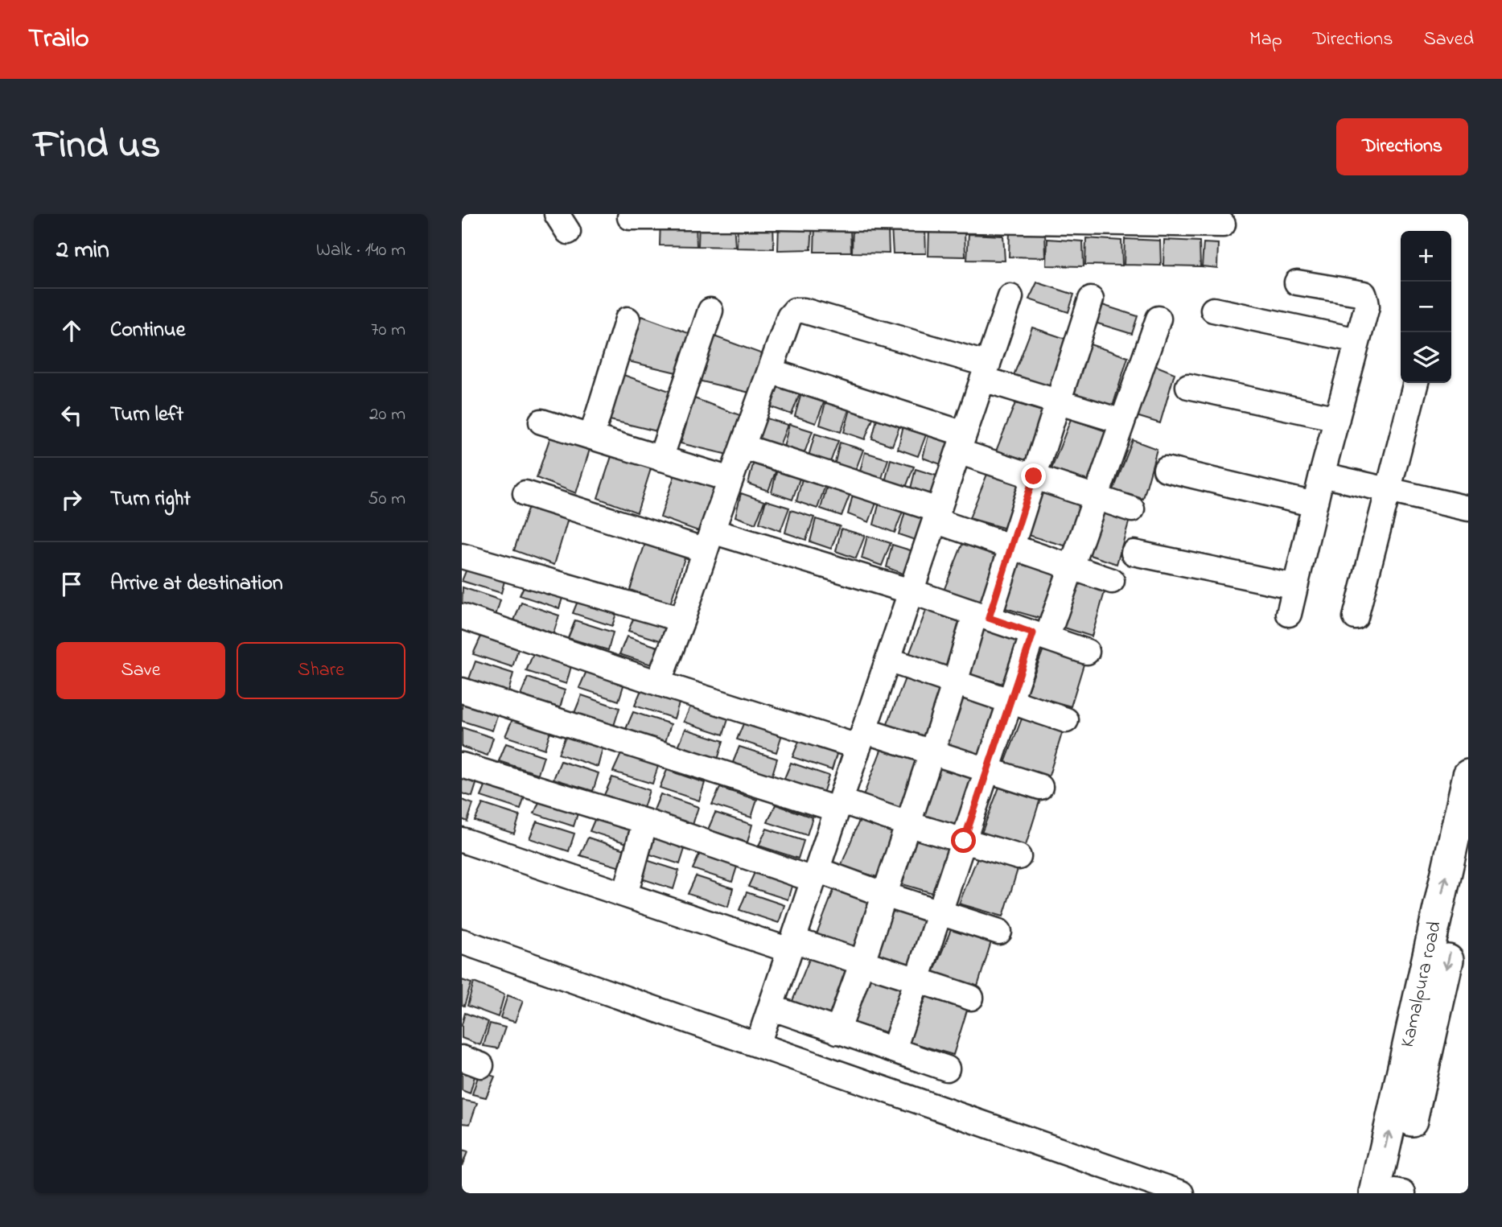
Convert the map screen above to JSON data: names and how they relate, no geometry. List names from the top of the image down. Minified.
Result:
{"streets":{"main road":["Kamalpura road"]},"page":{"header":"Trailo","nav":["Map","Directions","Saved"],"title":"Find us","buttons":["Directions",["Save","Share"]],"heading":["2 min","Walk · 140 m"],"map_buttons":["+","−"],"list":[["Continue","70 m"],["Turn left","20 m"],["Turn right","50 m"],"Arrive at destination"]}}
